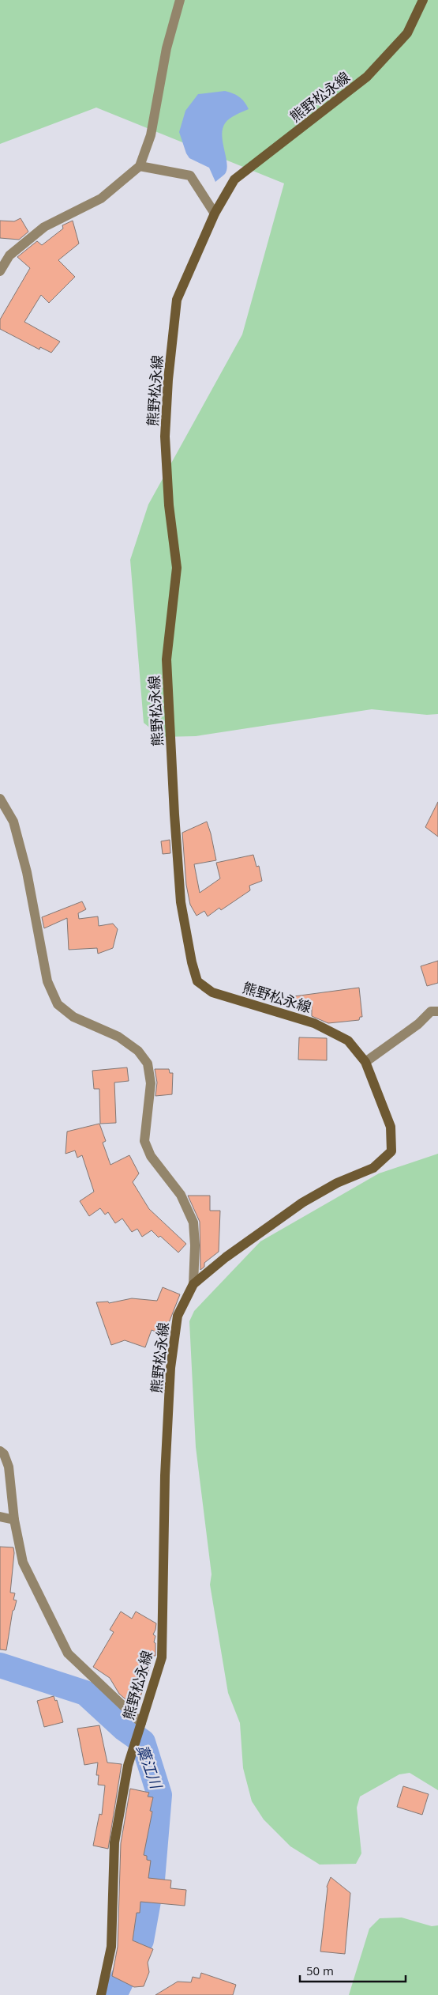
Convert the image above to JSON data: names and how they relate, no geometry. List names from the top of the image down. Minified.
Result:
{"streets":{"main road":["熊野松永線"]},"water":["藁江川"],"scale_bar":"50 m"}
